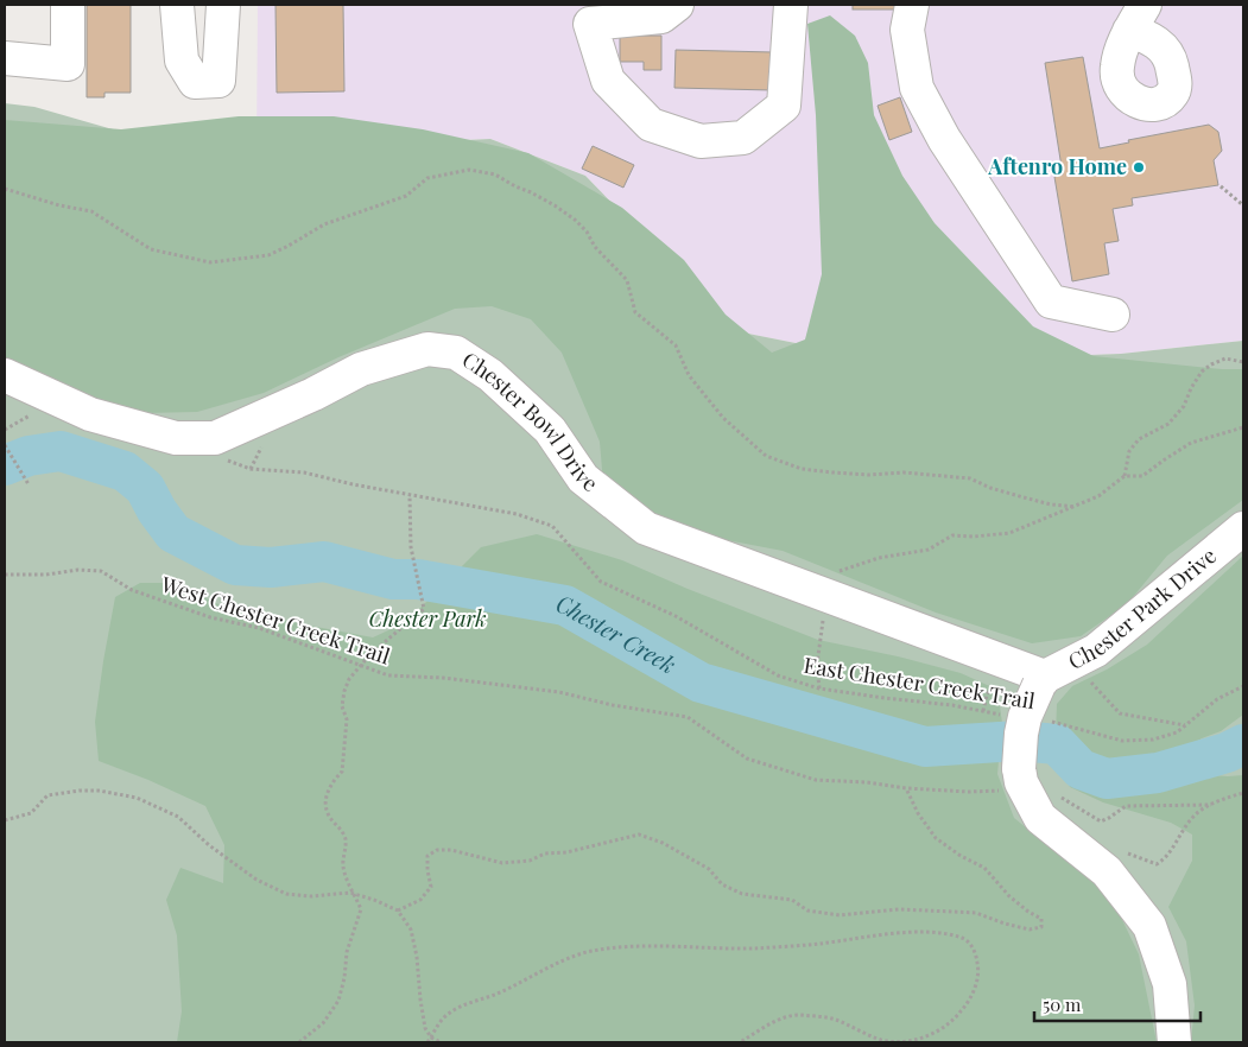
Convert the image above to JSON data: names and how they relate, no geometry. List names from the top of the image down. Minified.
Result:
{"streets":{"street":["Chester Bowl Drive","Chester Park Drive"],"path":["West Chester Creek Trail","East Chester Creek Trail"]},"crossings":[["Chester Bowl Drive","Chester Park Drive"],["Chester Bowl Drive","East Chester Creek Trail"]],"water":["Chester Creek"],"parks":["Chester Park"],"places":["Aftenro Home"],"scale_bar":"50 m"}
